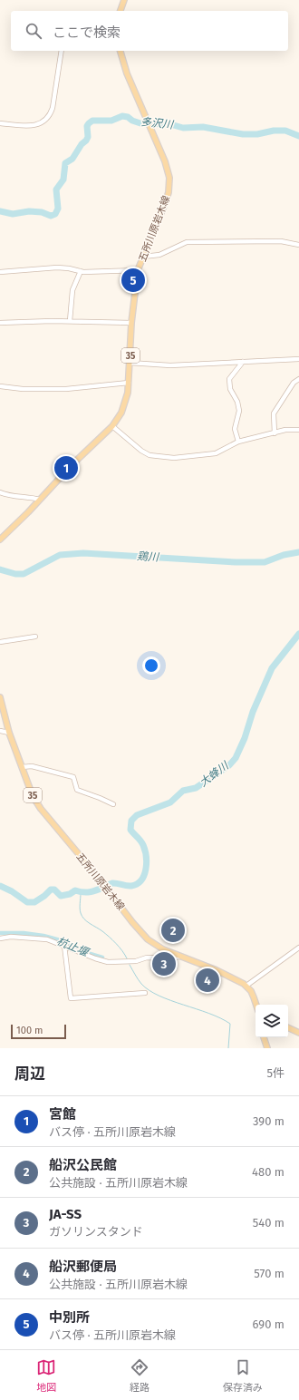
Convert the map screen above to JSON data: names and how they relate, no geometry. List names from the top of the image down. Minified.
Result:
{"streets":{"main road":["五所川原岩木線","35"]},"water":["多沢川","鶏川","大蜂川","杭止堰"],"scale_bar":"100 m","page":{"search":"ここで検索","pins":["5","1","2","3","4"],"scale":"100 m","heading":["周辺","5件"],"list":[{"mark":"1","name":"宮館","note":"バス停 · 五所川原岩木線","value":"390 m"},{"mark":"2","name":"船沢公民館","note":"公共施設 · 五所川原岩木線","value":"480 m"},{"mark":"3","name":"JA-SS","note":"ガソリンスタンド","value":"540 m"},{"mark":"4","name":"船沢郵便局","note":"公共施設 · 五所川原岩木線","value":"570 m"},{"mark":"5","name":"中別所","note":"バス停 · 五所川原岩木線","value":"690 m"}],"nav":["地図","経路","保存済み"]}}
